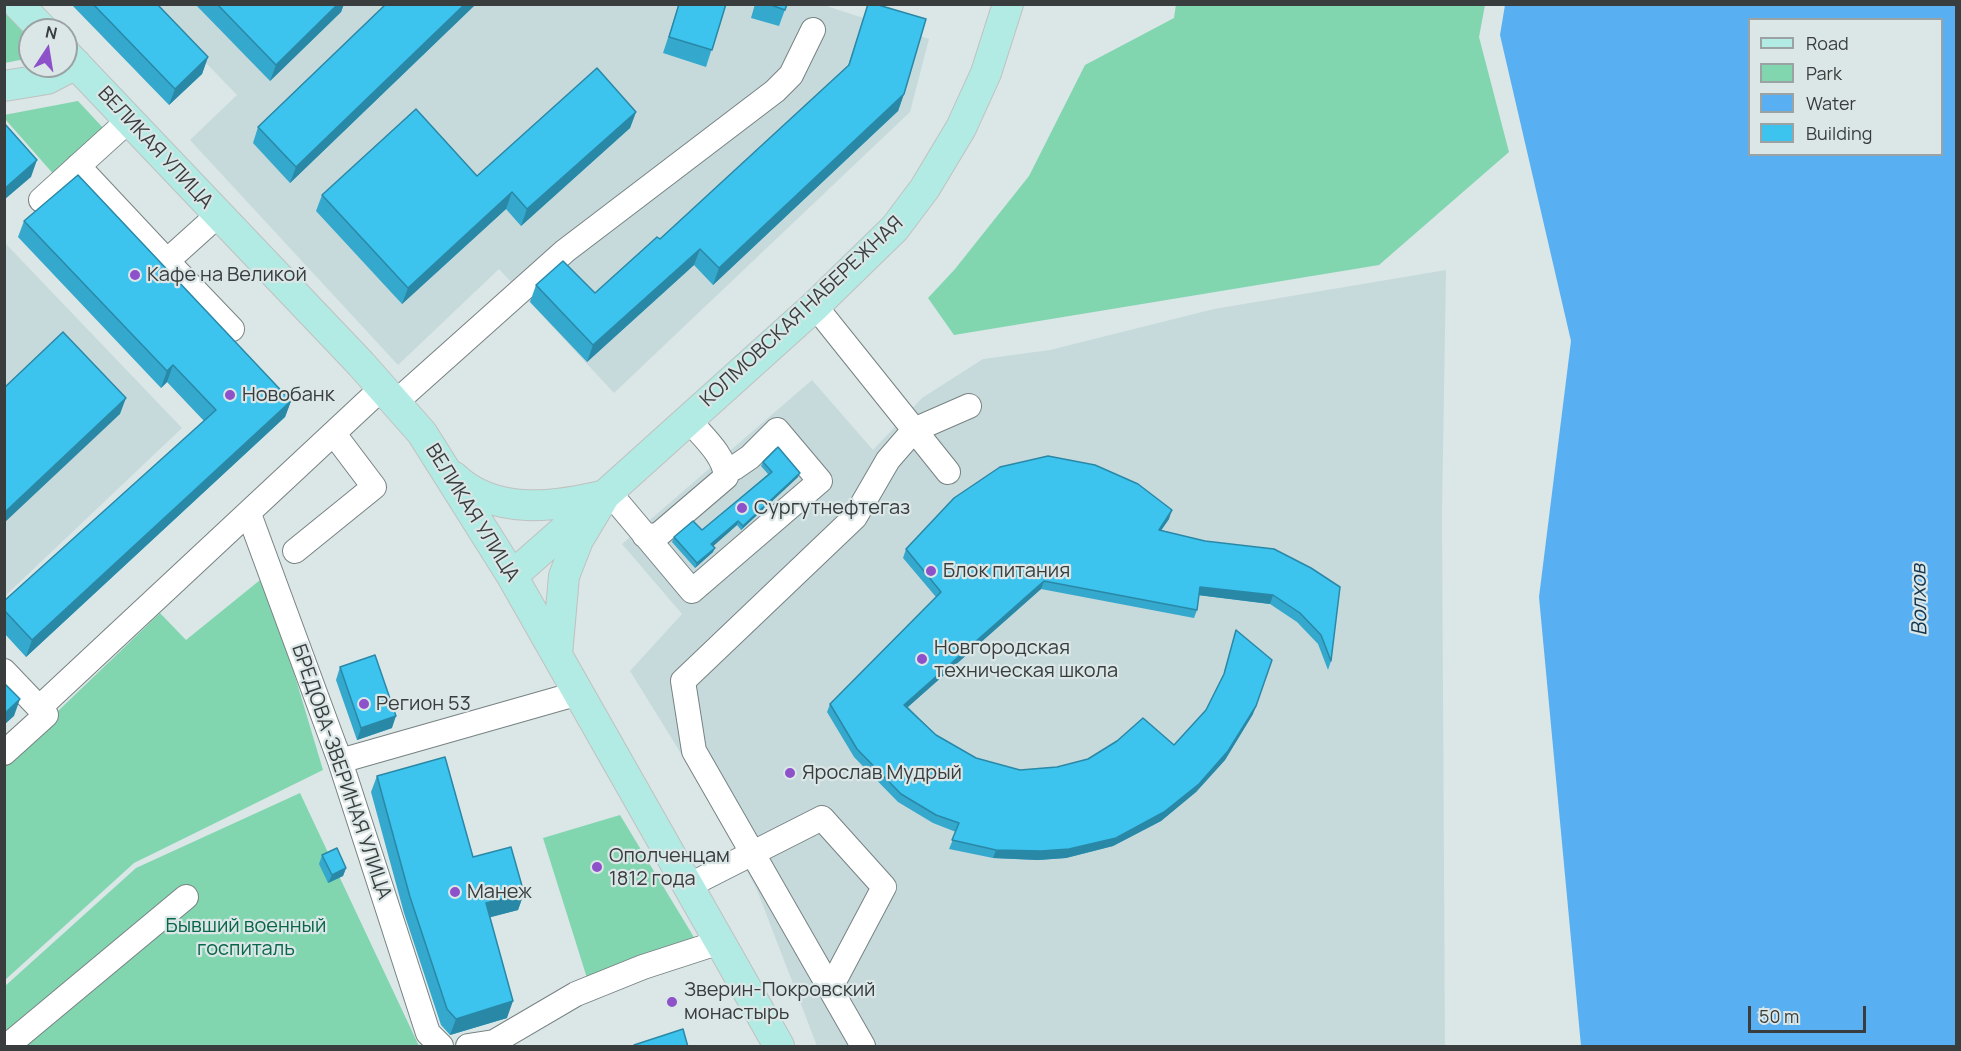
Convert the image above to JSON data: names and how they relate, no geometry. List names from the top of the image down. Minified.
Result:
{"streets":{"main road":["ВЕЛИКАЯ УЛИЦА","КОЛМОВСКАЯ НАБЕРЕЖНАЯ"],"street":["БРЕДОВА-ЗВЕРИНАЯ УЛИЦА"]},"crossings":[["ВЕЛИКАЯ УЛИЦА","КОЛМОВСКАЯ НАБЕРЕЖНАЯ"]],"water":["Волхов"],"parks":["Бывший военный госпиталь"],"places":["Кафе на Великой","Новобанк","Сургутнефтегаз","Блок питания","Новгородская техническая школа","Регион 53","Ярослав Мудрый","Ополченцам 1812 года","Манеж","Зверин-Покровский монастырь"],"legend":["Road","Park","Water","Building"],"scale_bar":"50 m","north":"top"}
